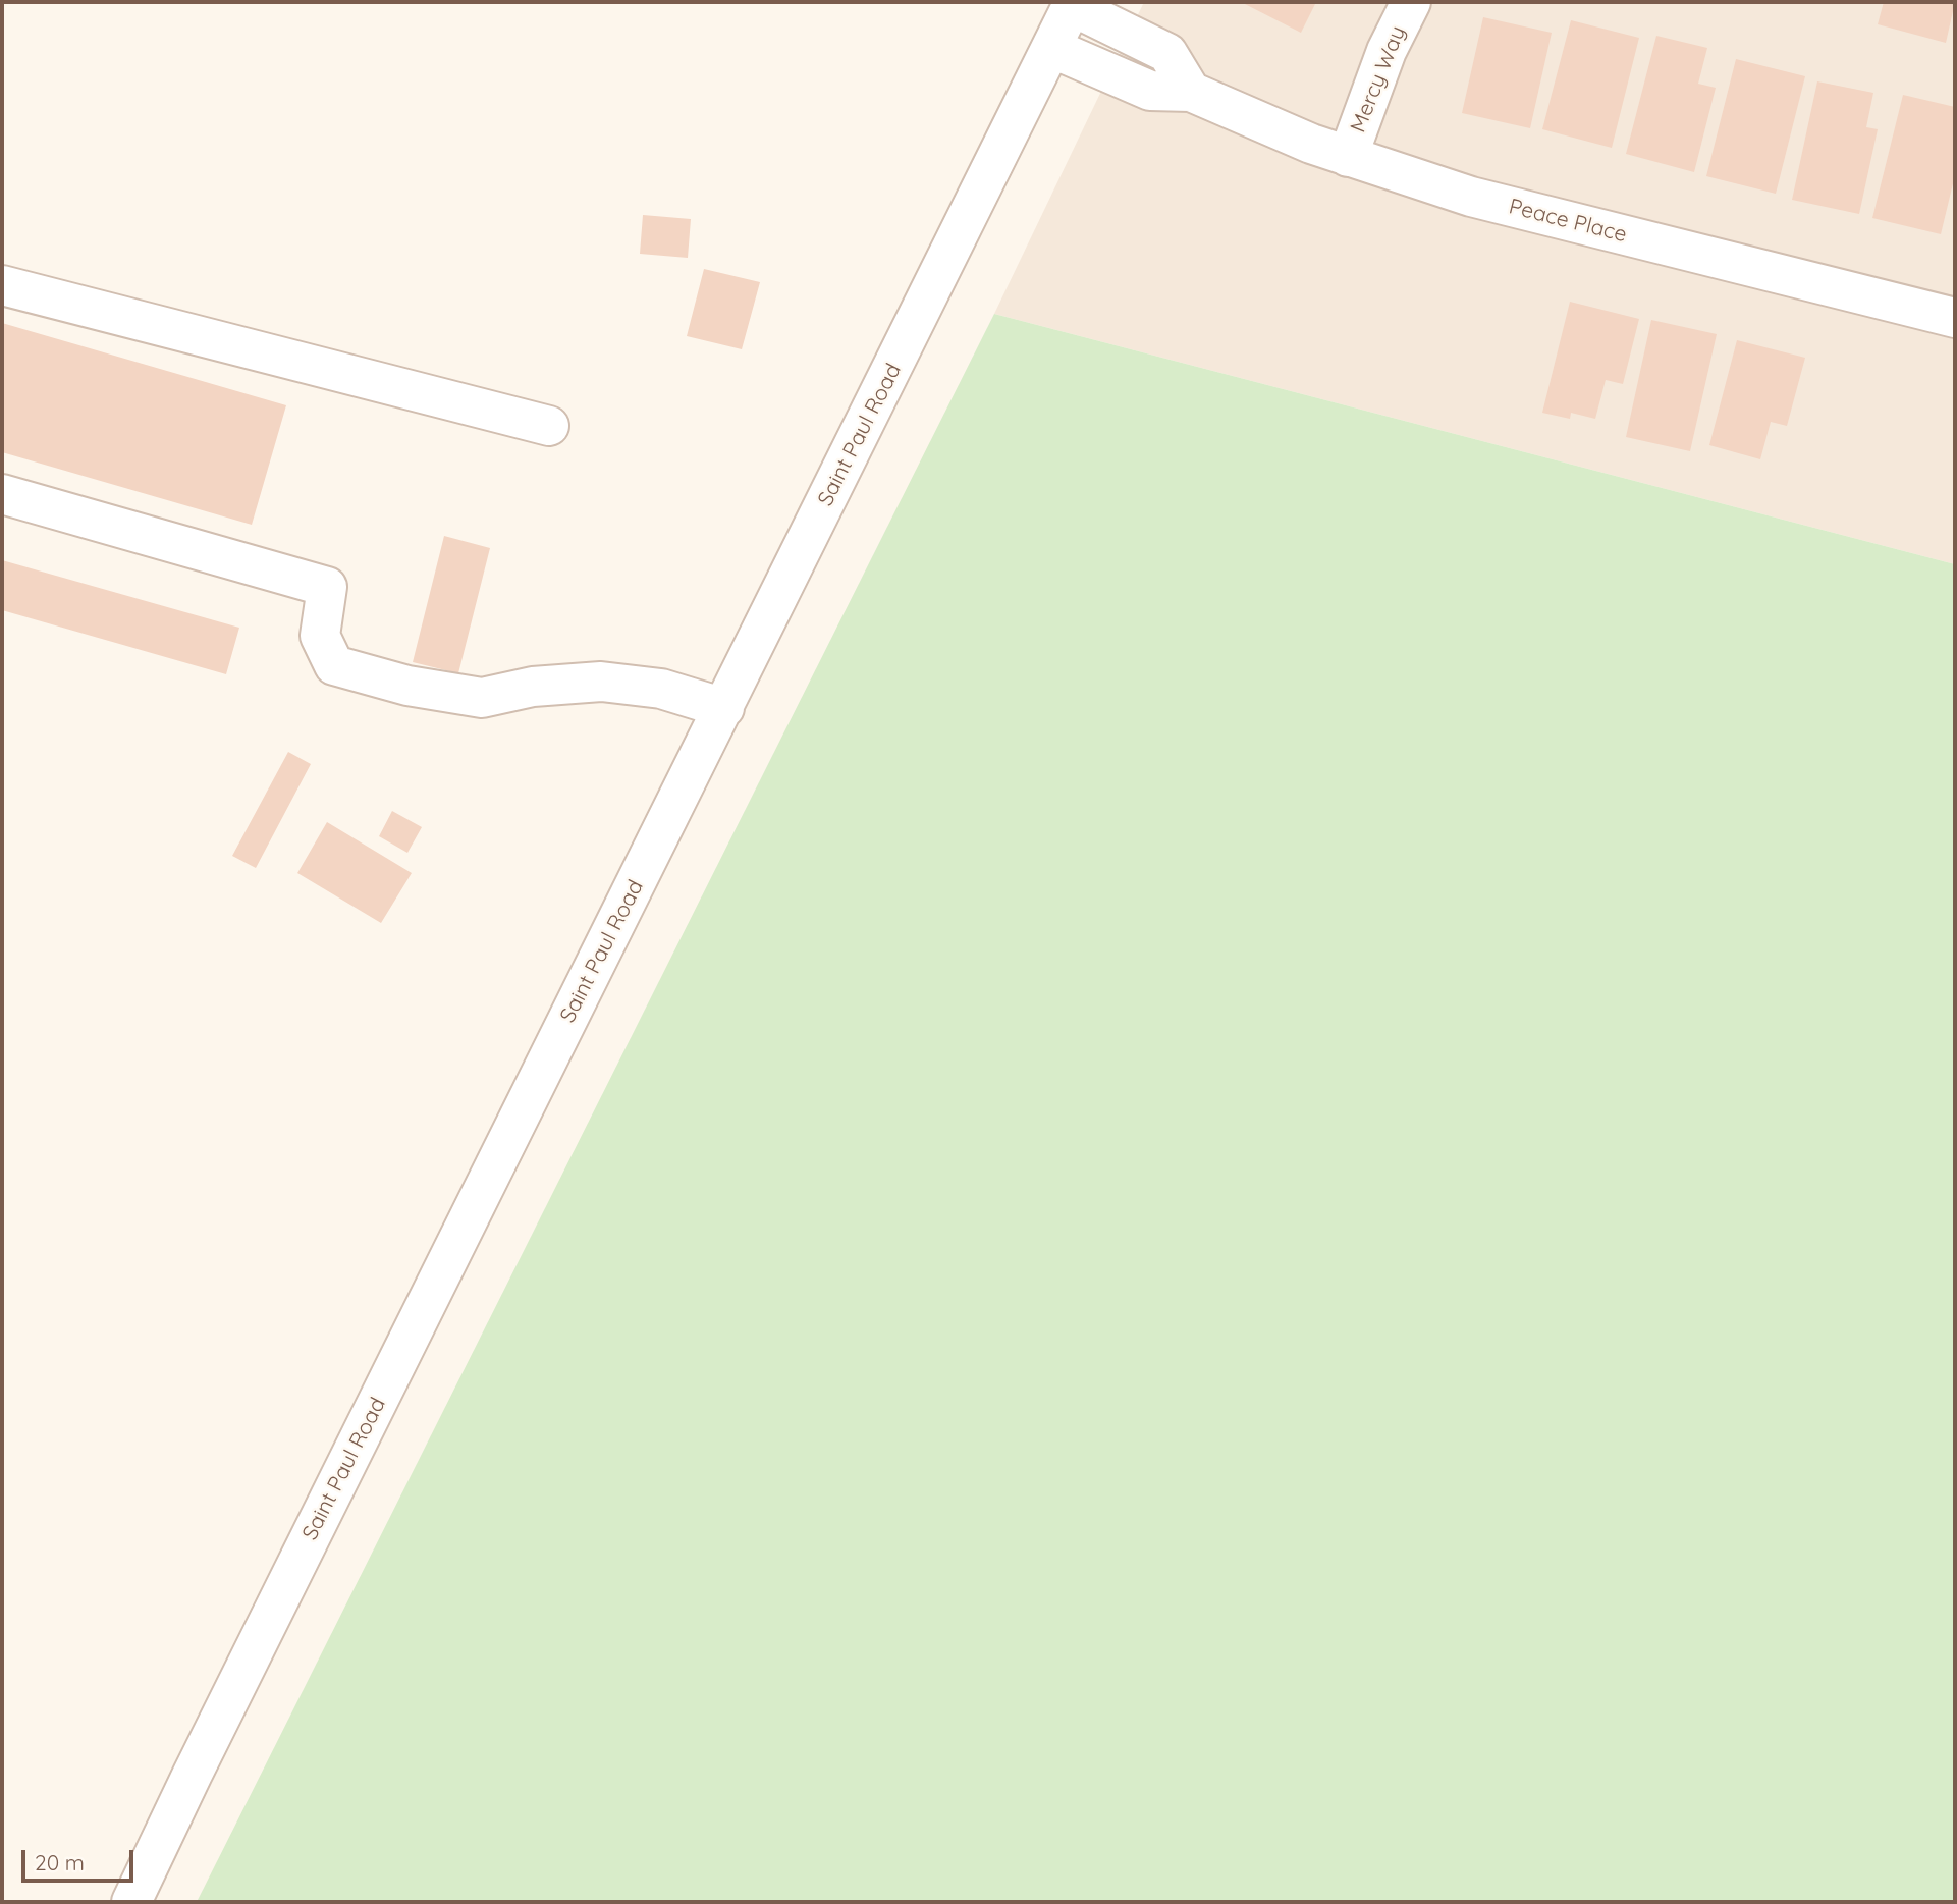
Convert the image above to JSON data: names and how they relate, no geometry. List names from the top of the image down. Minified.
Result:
{"streets":{"street":["Mercy Way","Peace Place","Saint Paul Road"]},"crossings":[["Mercy Way","Peace Place"],["Peace Place","Saint Paul Road"]],"scale_bar":"20 m"}
